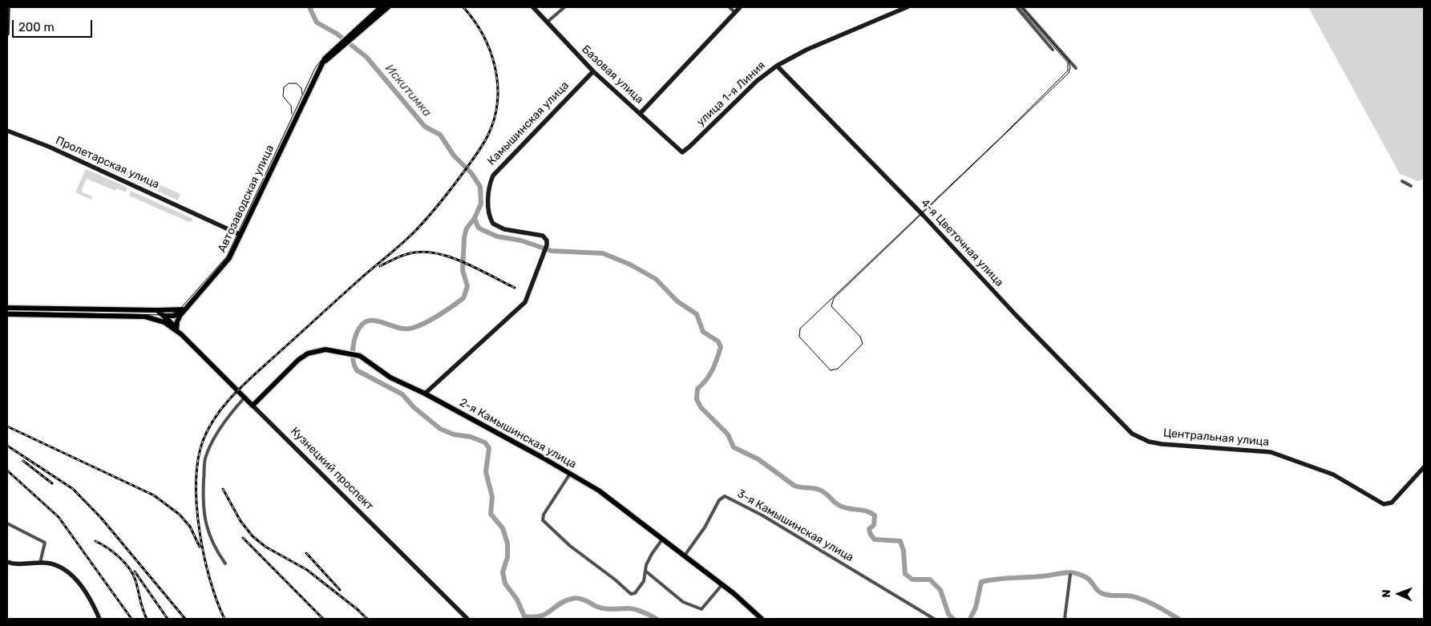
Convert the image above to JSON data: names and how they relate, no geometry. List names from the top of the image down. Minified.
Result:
{"streets":{"main road":["Автозаводская улица","2-я Камышинская улица","Кузнецкий проспект"],"street":["Базовая улица","улица 1-я Линия","Камышинская улица","Пролетарская улица","4-я Цветочная улица","Центральная улица","3-я Камышинская улица"]},"crossings":[["Базовая улица","улица 1-я Линия"],["Базовая улица","Камышинская улица"],["улица 1-я Линия","4-я Цветочная улица"],["Камышинская улица","2-я Камышинская улица"],["Пролетарская улица","Автозаводская улица"],["Автозаводская улица","Кузнецкий проспект"],["4-я Цветочная улица","Центральная улица"],["2-я Камышинская улица","Кузнецкий проспект"],["2-я Камышинская улица","3-я Камышинская улица"]],"water":["Искитимка"],"scale_bar":"200 m","north":"left"}
